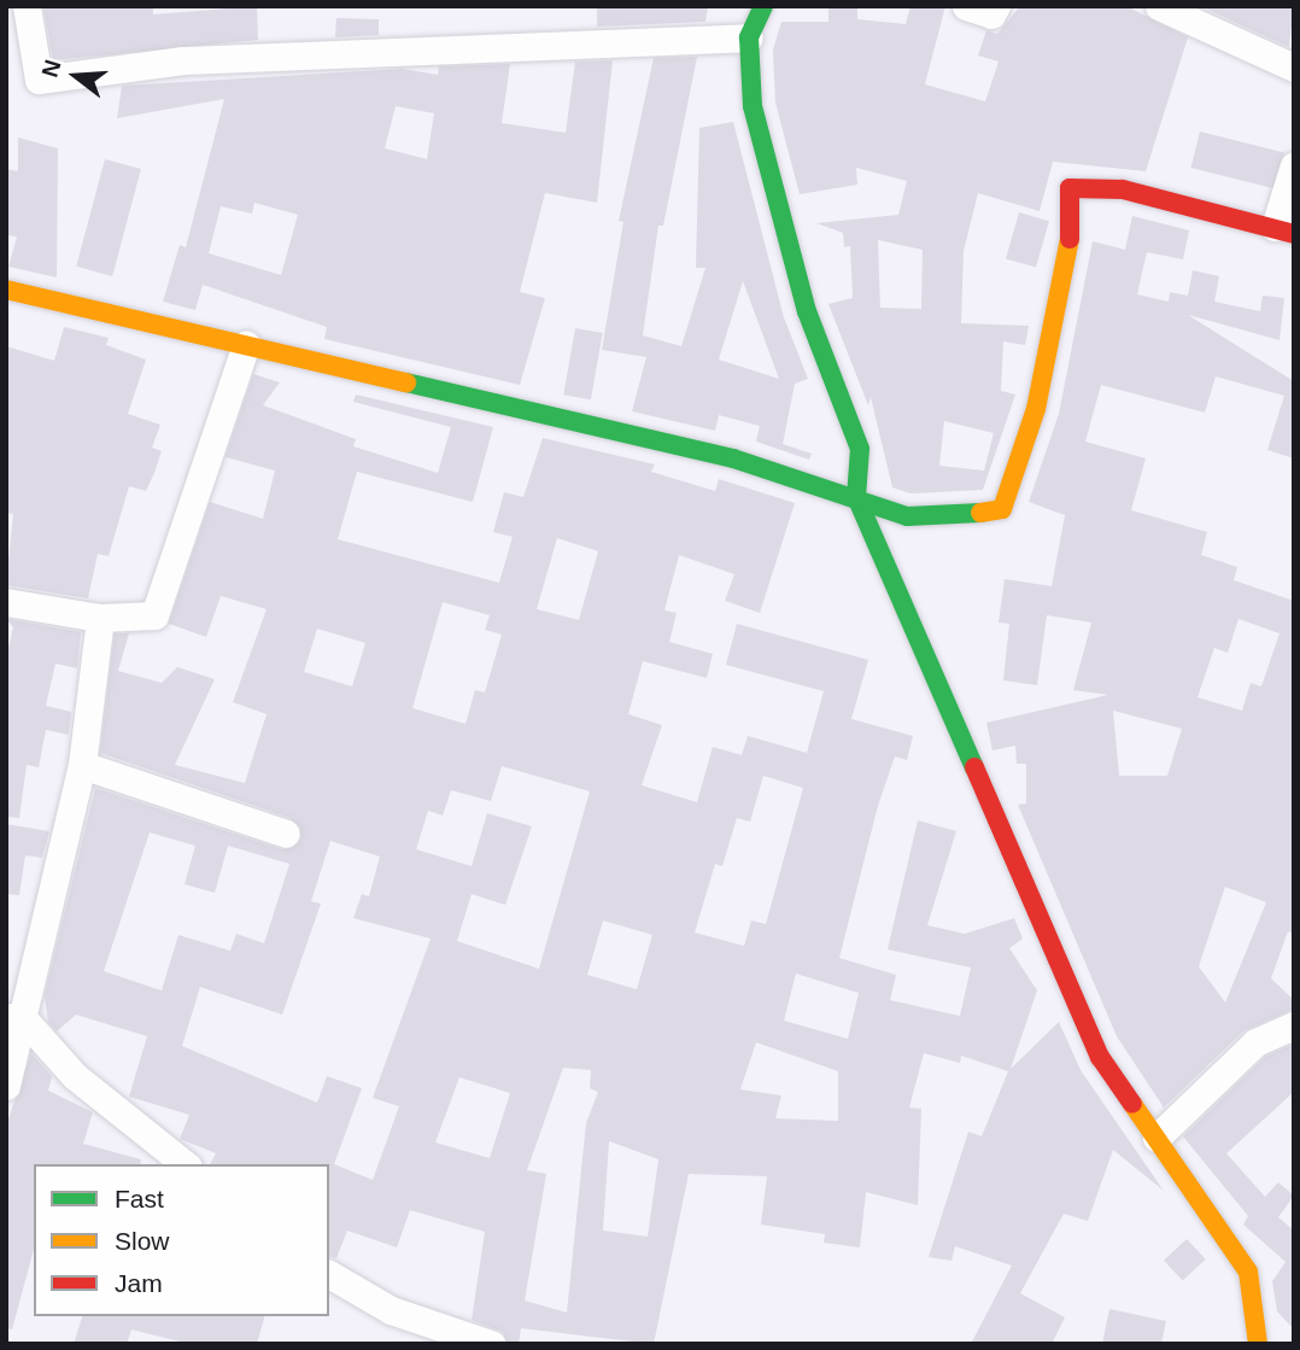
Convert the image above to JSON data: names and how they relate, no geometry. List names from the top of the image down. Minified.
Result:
{"legend":["Fast","Slow","Jam"],"north":"left"}
